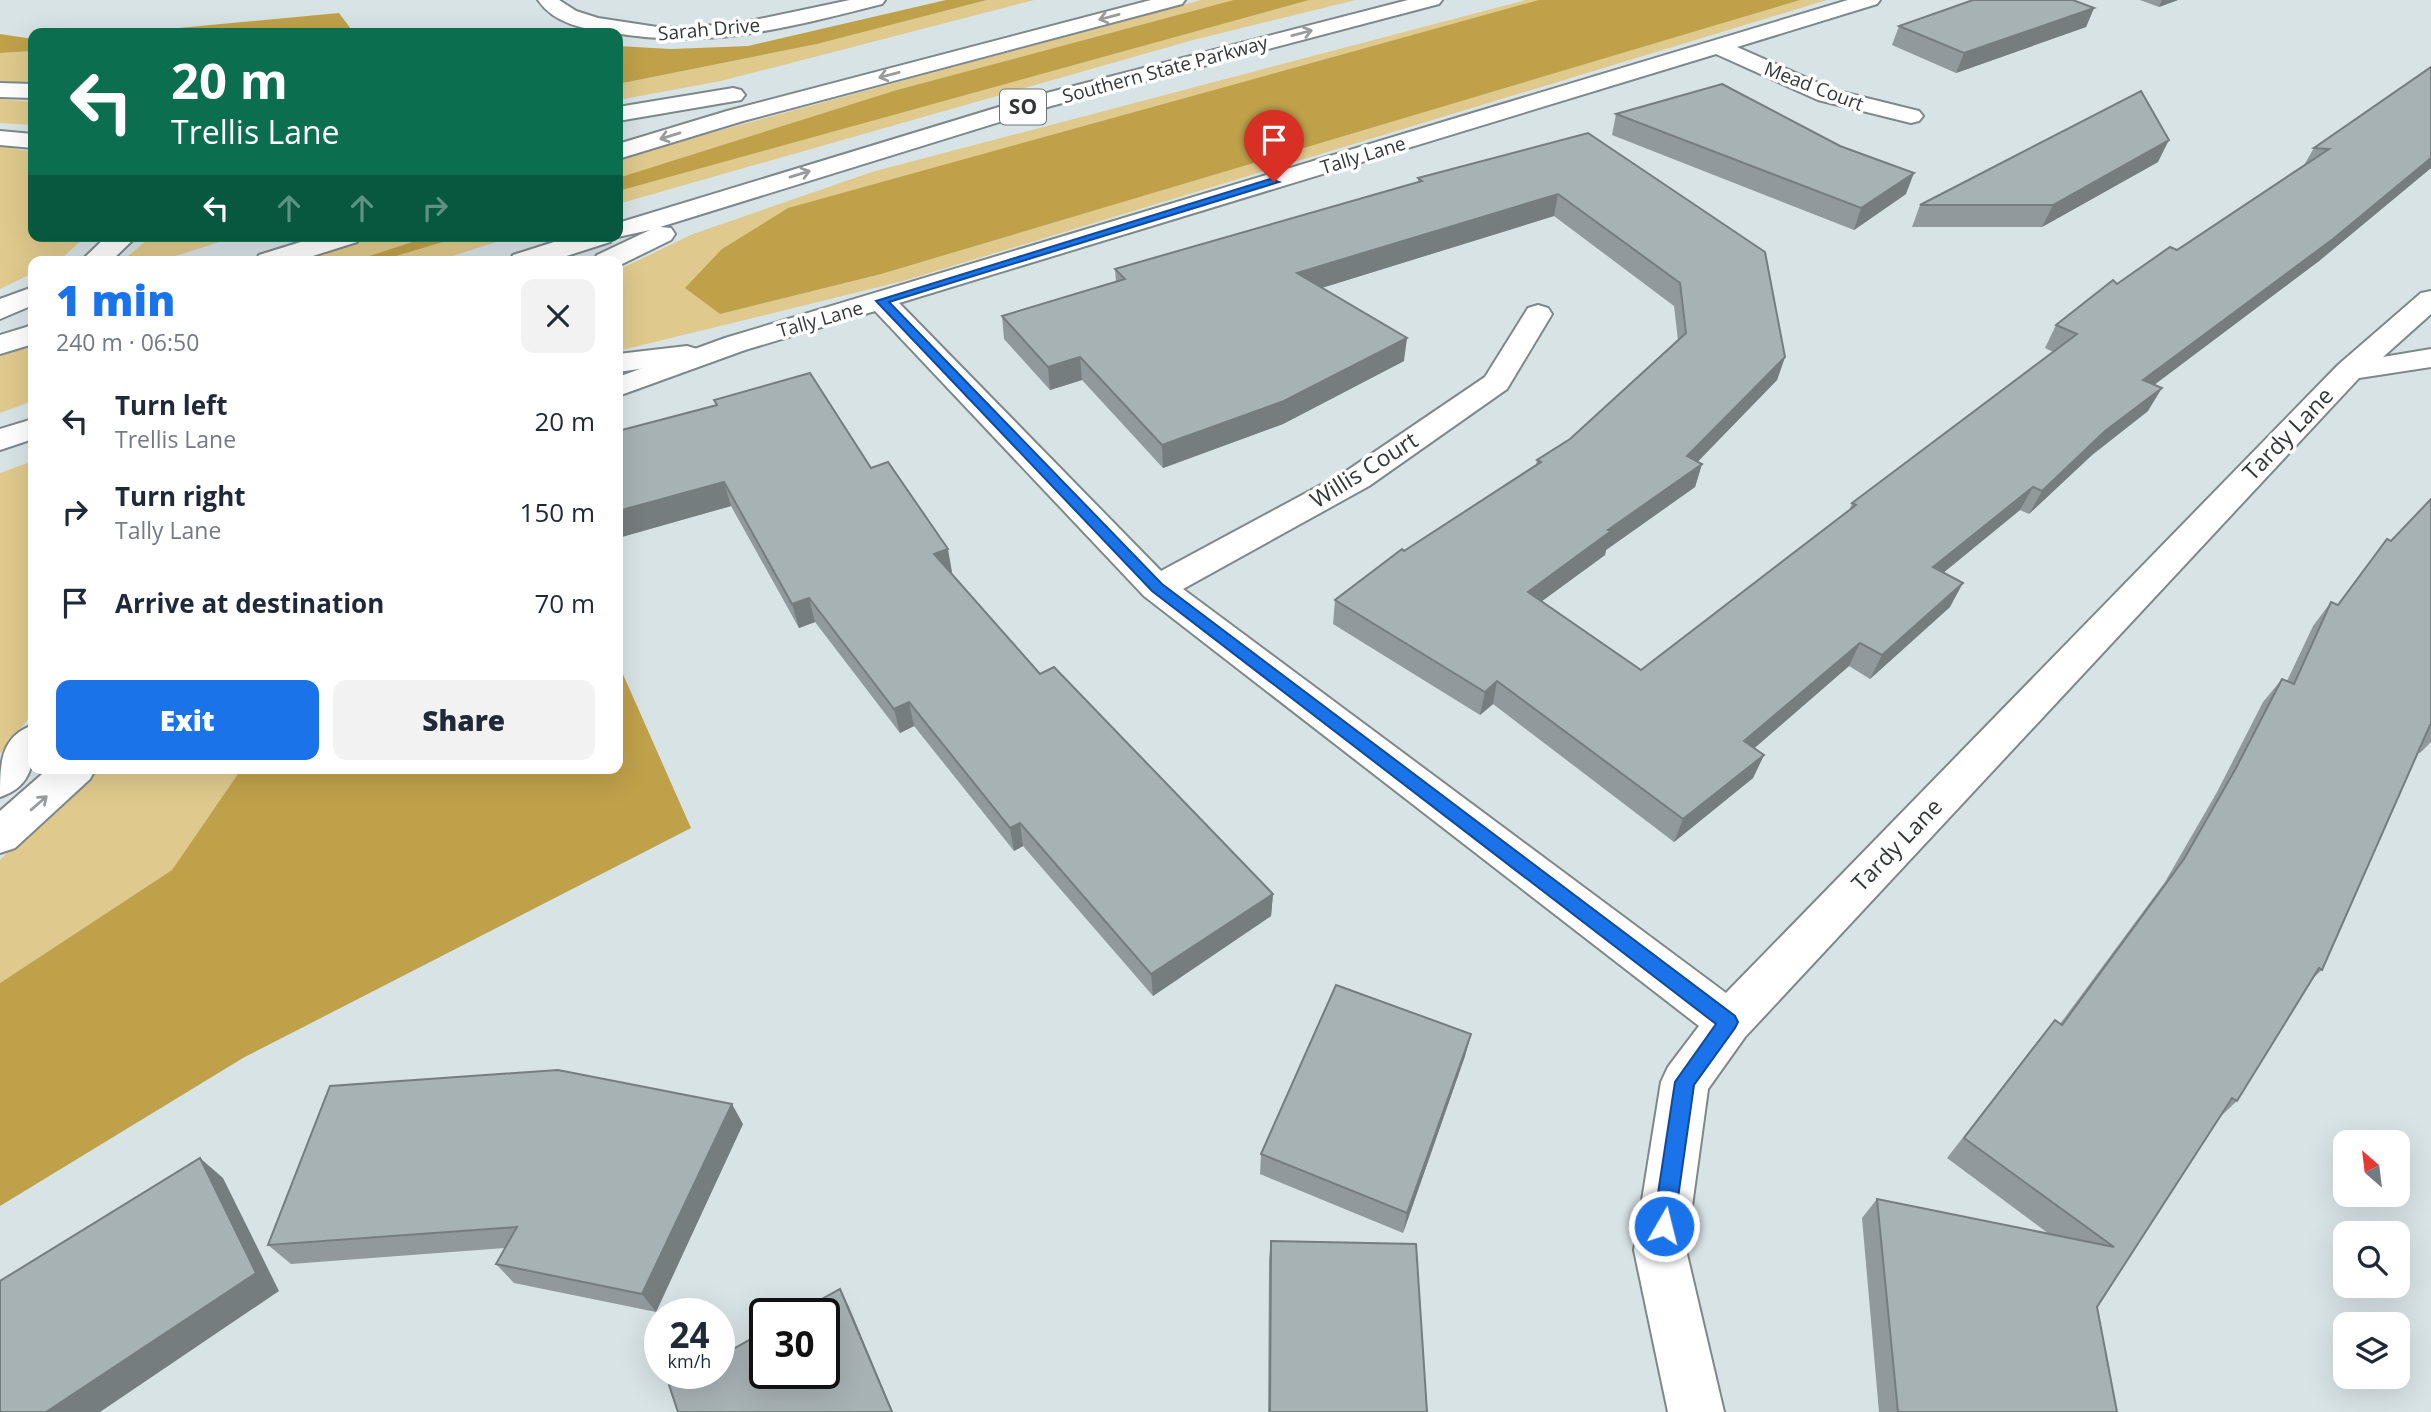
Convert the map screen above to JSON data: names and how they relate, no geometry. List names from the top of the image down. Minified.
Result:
{"streets":{"main road":["Sarah Drive","Southern State Parkway","Mead Court","SO","Tally Lane","Tardy Lane","Willis Court"]},"crossings":[["Mead Court","Tally Lane"]],"north":"top left","page":{"turn":["20 m","Trellis Lane"],"heading":["1 min","240 m · 06:50"],"list":[{"name":"Turn left","note":"Trellis Lane","value":"20 m"},{"name":"Turn right","note":"Tally Lane","value":"150 m"},{"name":"Arrive at destination","value":"70 m"}],"buttons":["Exit","Share"],"speed":"24 km/h","limit":"30"}}
